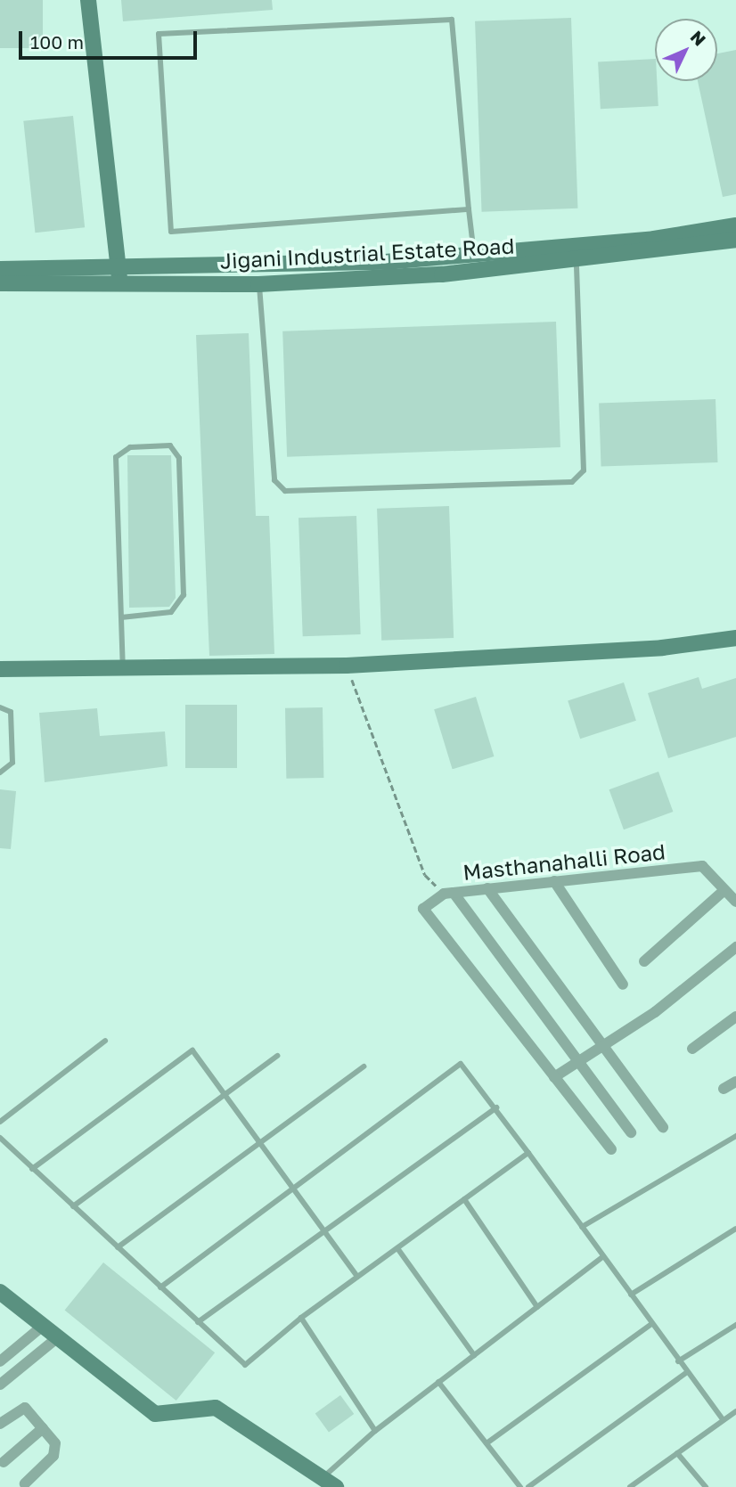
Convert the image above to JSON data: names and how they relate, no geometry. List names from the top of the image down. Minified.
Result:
{"streets":{"main road":["Jigani Industrial Estate Road"],"street":["Masthanahalli Road"]},"scale_bar":"100 m","north":"top right"}
